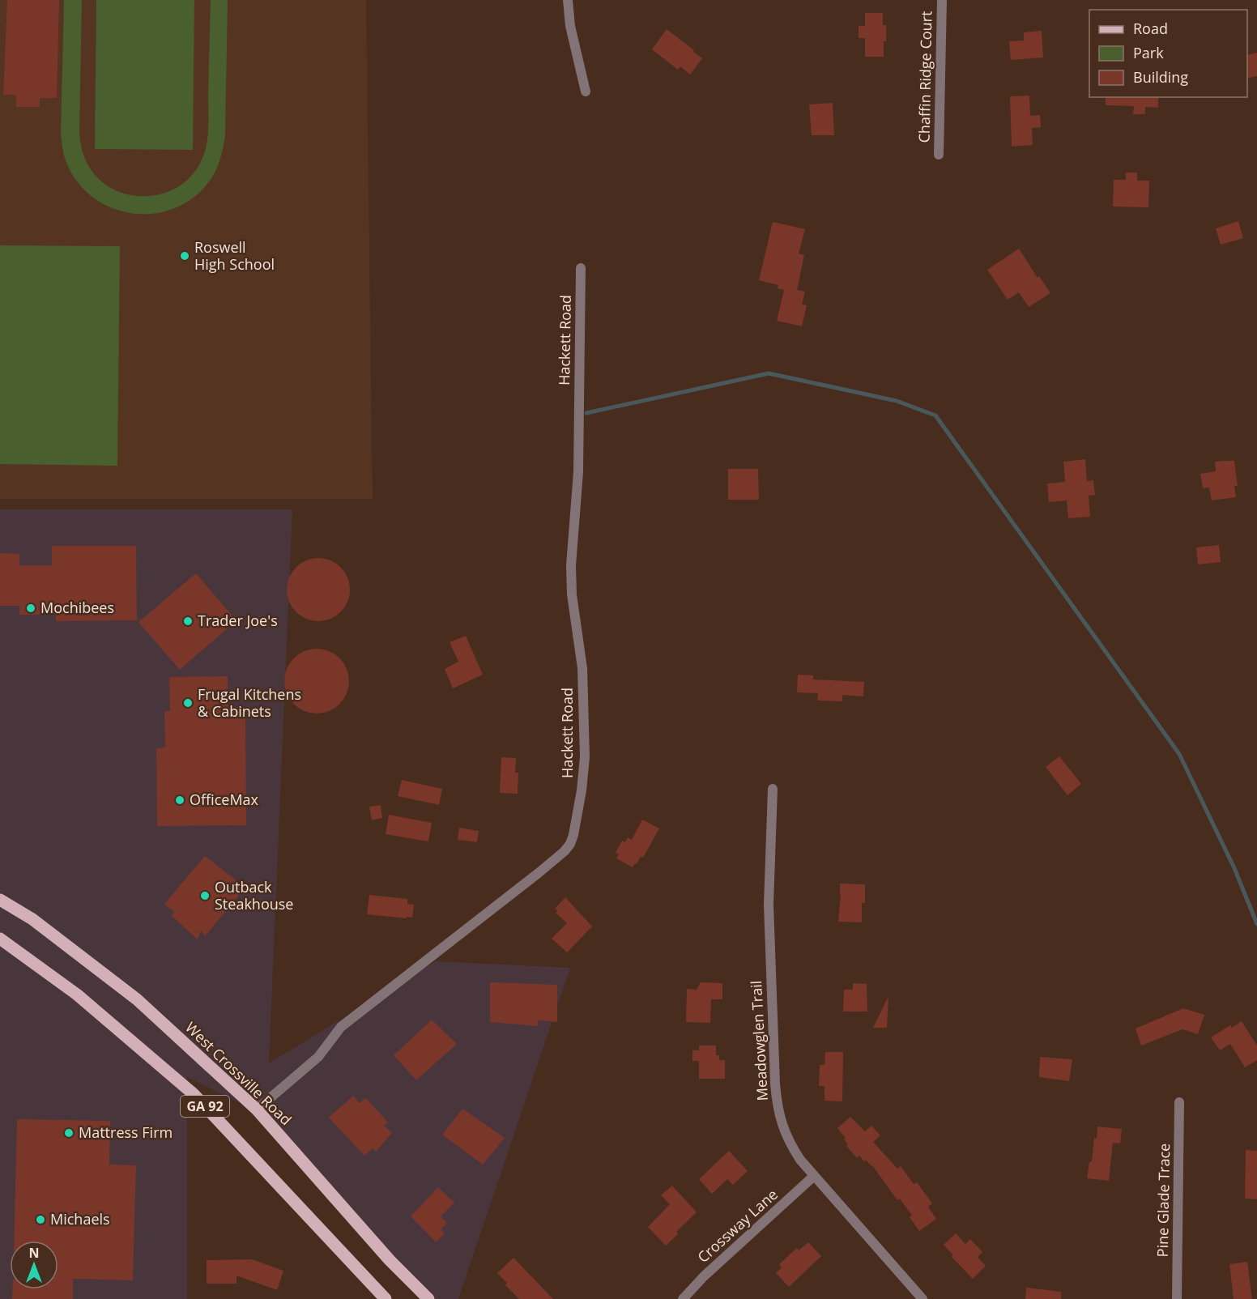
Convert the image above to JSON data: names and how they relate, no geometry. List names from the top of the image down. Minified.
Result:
{"streets":{"main road":["West Crossville Road","GA 92"],"street":["Chaffin Ridge Court","Hackett Road","Meadowglen Trail","Pine Glade Trace","Crossway Lane"]},"crossings":[["Hackett Road","West Crossville Road"],["Meadowglen Trail","Crossway Lane"]],"places":["Roswell High School","Mochibees","Trader Joe's","Frugal Kitchens & Cabinets","OfficeMax","Outback Steakhouse","Mattress Firm","Michaels"],"legend":["Road","Park","Building"],"north":"top"}
